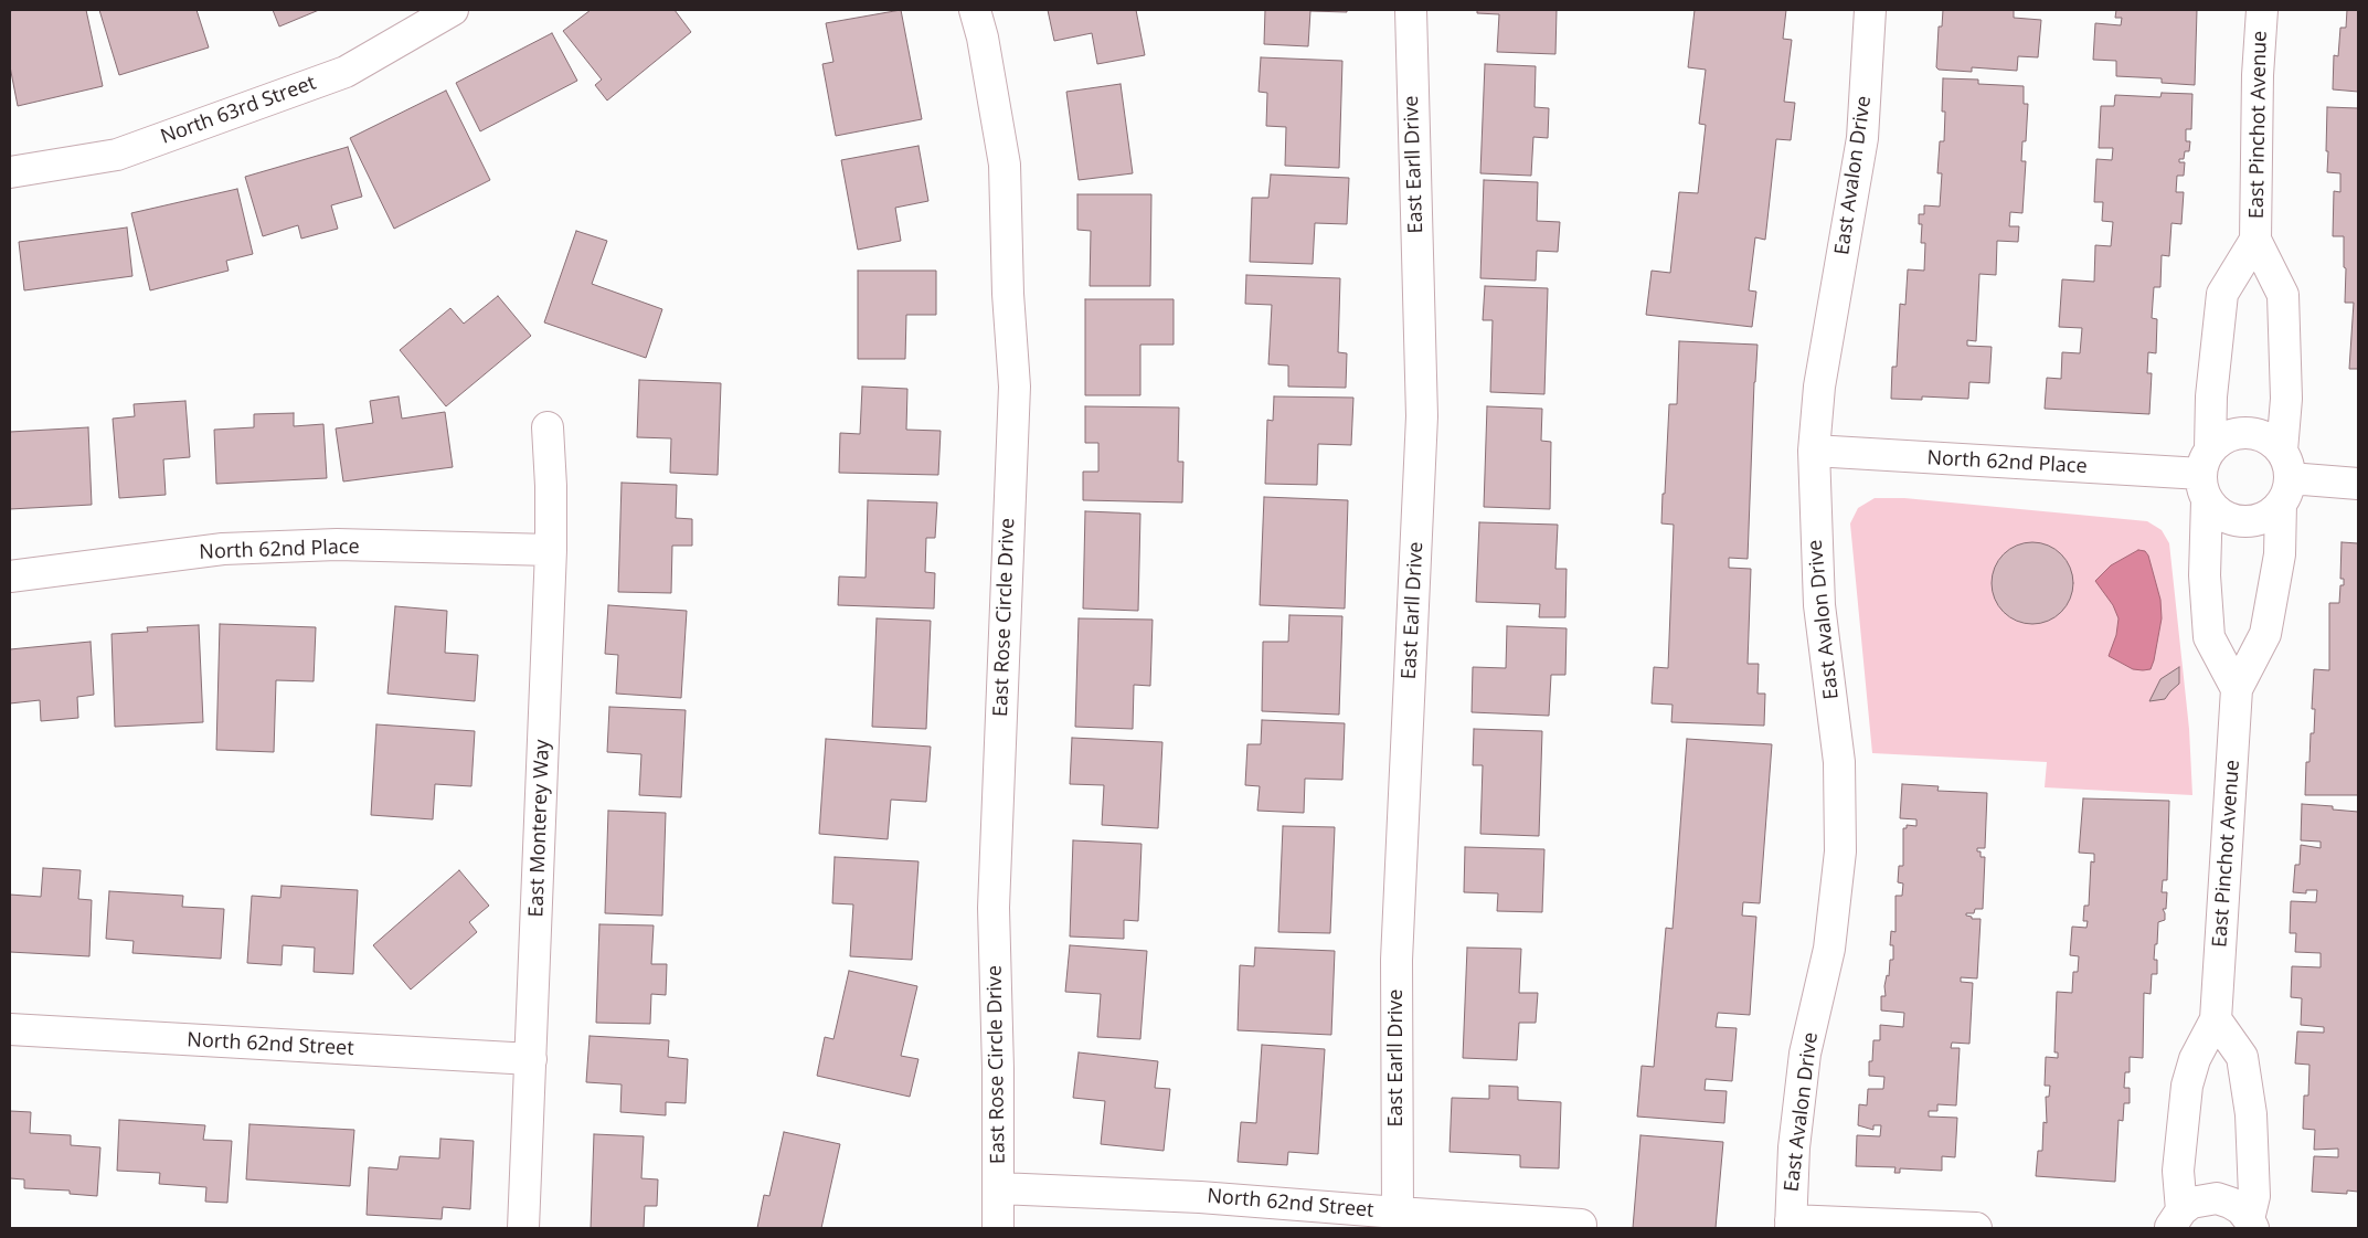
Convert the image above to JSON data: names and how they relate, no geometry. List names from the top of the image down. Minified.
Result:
{"streets":{"street":["North 63rd Street","East Pinchot Avenue","East Earll Drive","East Avalon Drive","North 62nd Place","East Rose Circle Drive","East Monterey Way","North 62nd Street"]},"crossings":[["East Pinchot Avenue","North 62nd Place"],["East Earll Drive","North 62nd Street"],["East Avalon Drive","North 62nd Place"],["North 62nd Place","East Monterey Way"],["East Rose Circle Drive","North 62nd Street"],["East Monterey Way","North 62nd Street"]]}
